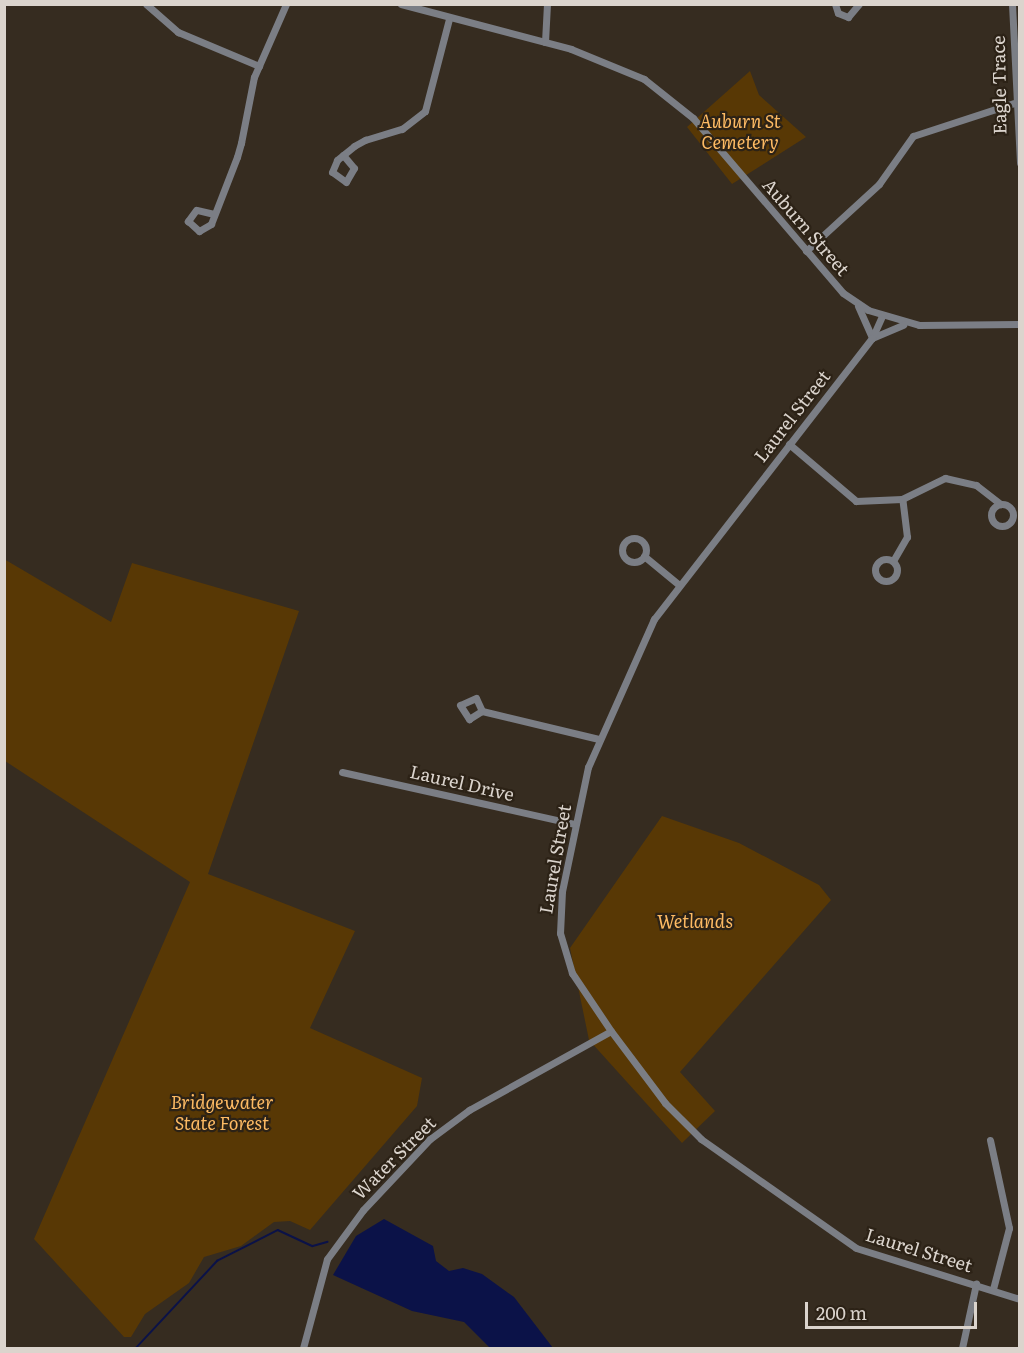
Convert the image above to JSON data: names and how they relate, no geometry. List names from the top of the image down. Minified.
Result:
{"streets":{"street":["Eagle Trace","Auburn Street","Laurel Street","Laurel Drive","Water Street"]},"crossings":[["Auburn Street","Laurel Street"],["Laurel Street","Laurel Drive"],["Laurel Street","Water Street"]],"parks":["Auburn St Cemetery","Wetlands","Bridgewater State Forest"],"scale_bar":"200 m"}
